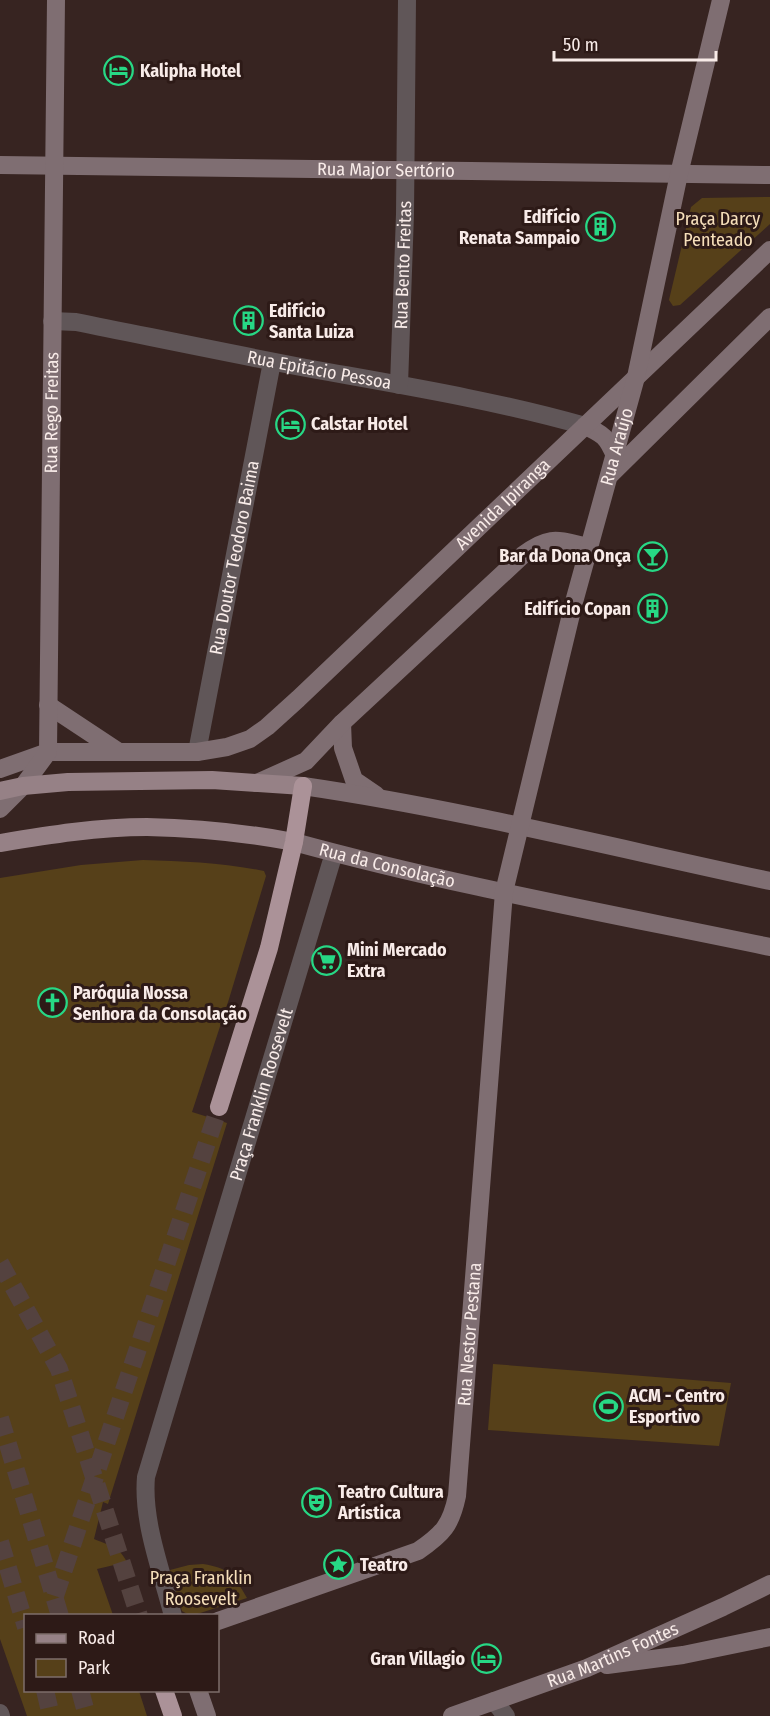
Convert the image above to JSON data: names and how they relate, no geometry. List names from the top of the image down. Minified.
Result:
{"streets":{"main road":["Rua da Consolação"],"street":["Rua Major Sertório","Rua Bento Freitas","Rua Epitácio Pessoa","Rua Rego Freitas","Rua Araújo","Avenida Ipiranga","Rua Doutor Teodoro Baima","Praça Franklin Roosevelt","Rua Nestor Pestana","Rua Martins Fontes"]},"crossings":[["Rua Major Sertório","Rua Bento Freitas"],["Rua Major Sertório","Rua Rego Freitas"],["Rua Major Sertório","Rua Araújo"],["Rua Bento Freitas","Rua Epitácio Pessoa"],["Rua Epitácio Pessoa","Rua Rego Freitas"],["Rua Epitácio Pessoa","Avenida Ipiranga"],["Rua Epitácio Pessoa","Rua Doutor Teodoro Baima"],["Rua Araújo","Avenida Ipiranga"],["Rua Araújo","Rua da Consolação"],["Rua Araújo","Rua Nestor Pestana"],["Avenida Ipiranga","Rua Doutor Teodoro Baima"],["Rua da Consolação","Praça Franklin Roosevelt"],["Rua da Consolação","Rua Nestor Pestana"]],"parks":["Praça Darcy Penteado","Praça Franklin Roosevelt"],"places":{"hotel":["Kalipha Hotel","Calstar Hotel","Gran Villagio"],"building":["Edifício Renata Sampaio","Edifício Santa Luiza","Edifício Copan"],"bar":["Bar da Dona Onça"],"supermarket":["Mini Mercado Extra"],"church":["Paróquia Nossa Senhora da Consolação"],"sports":["ACM - Centro Esportivo"],"theatre":["Teatro Cultura Artística"],"place":["Teatro"]},"legend":["Road","Park"],"scale_bar":"50 m"}
